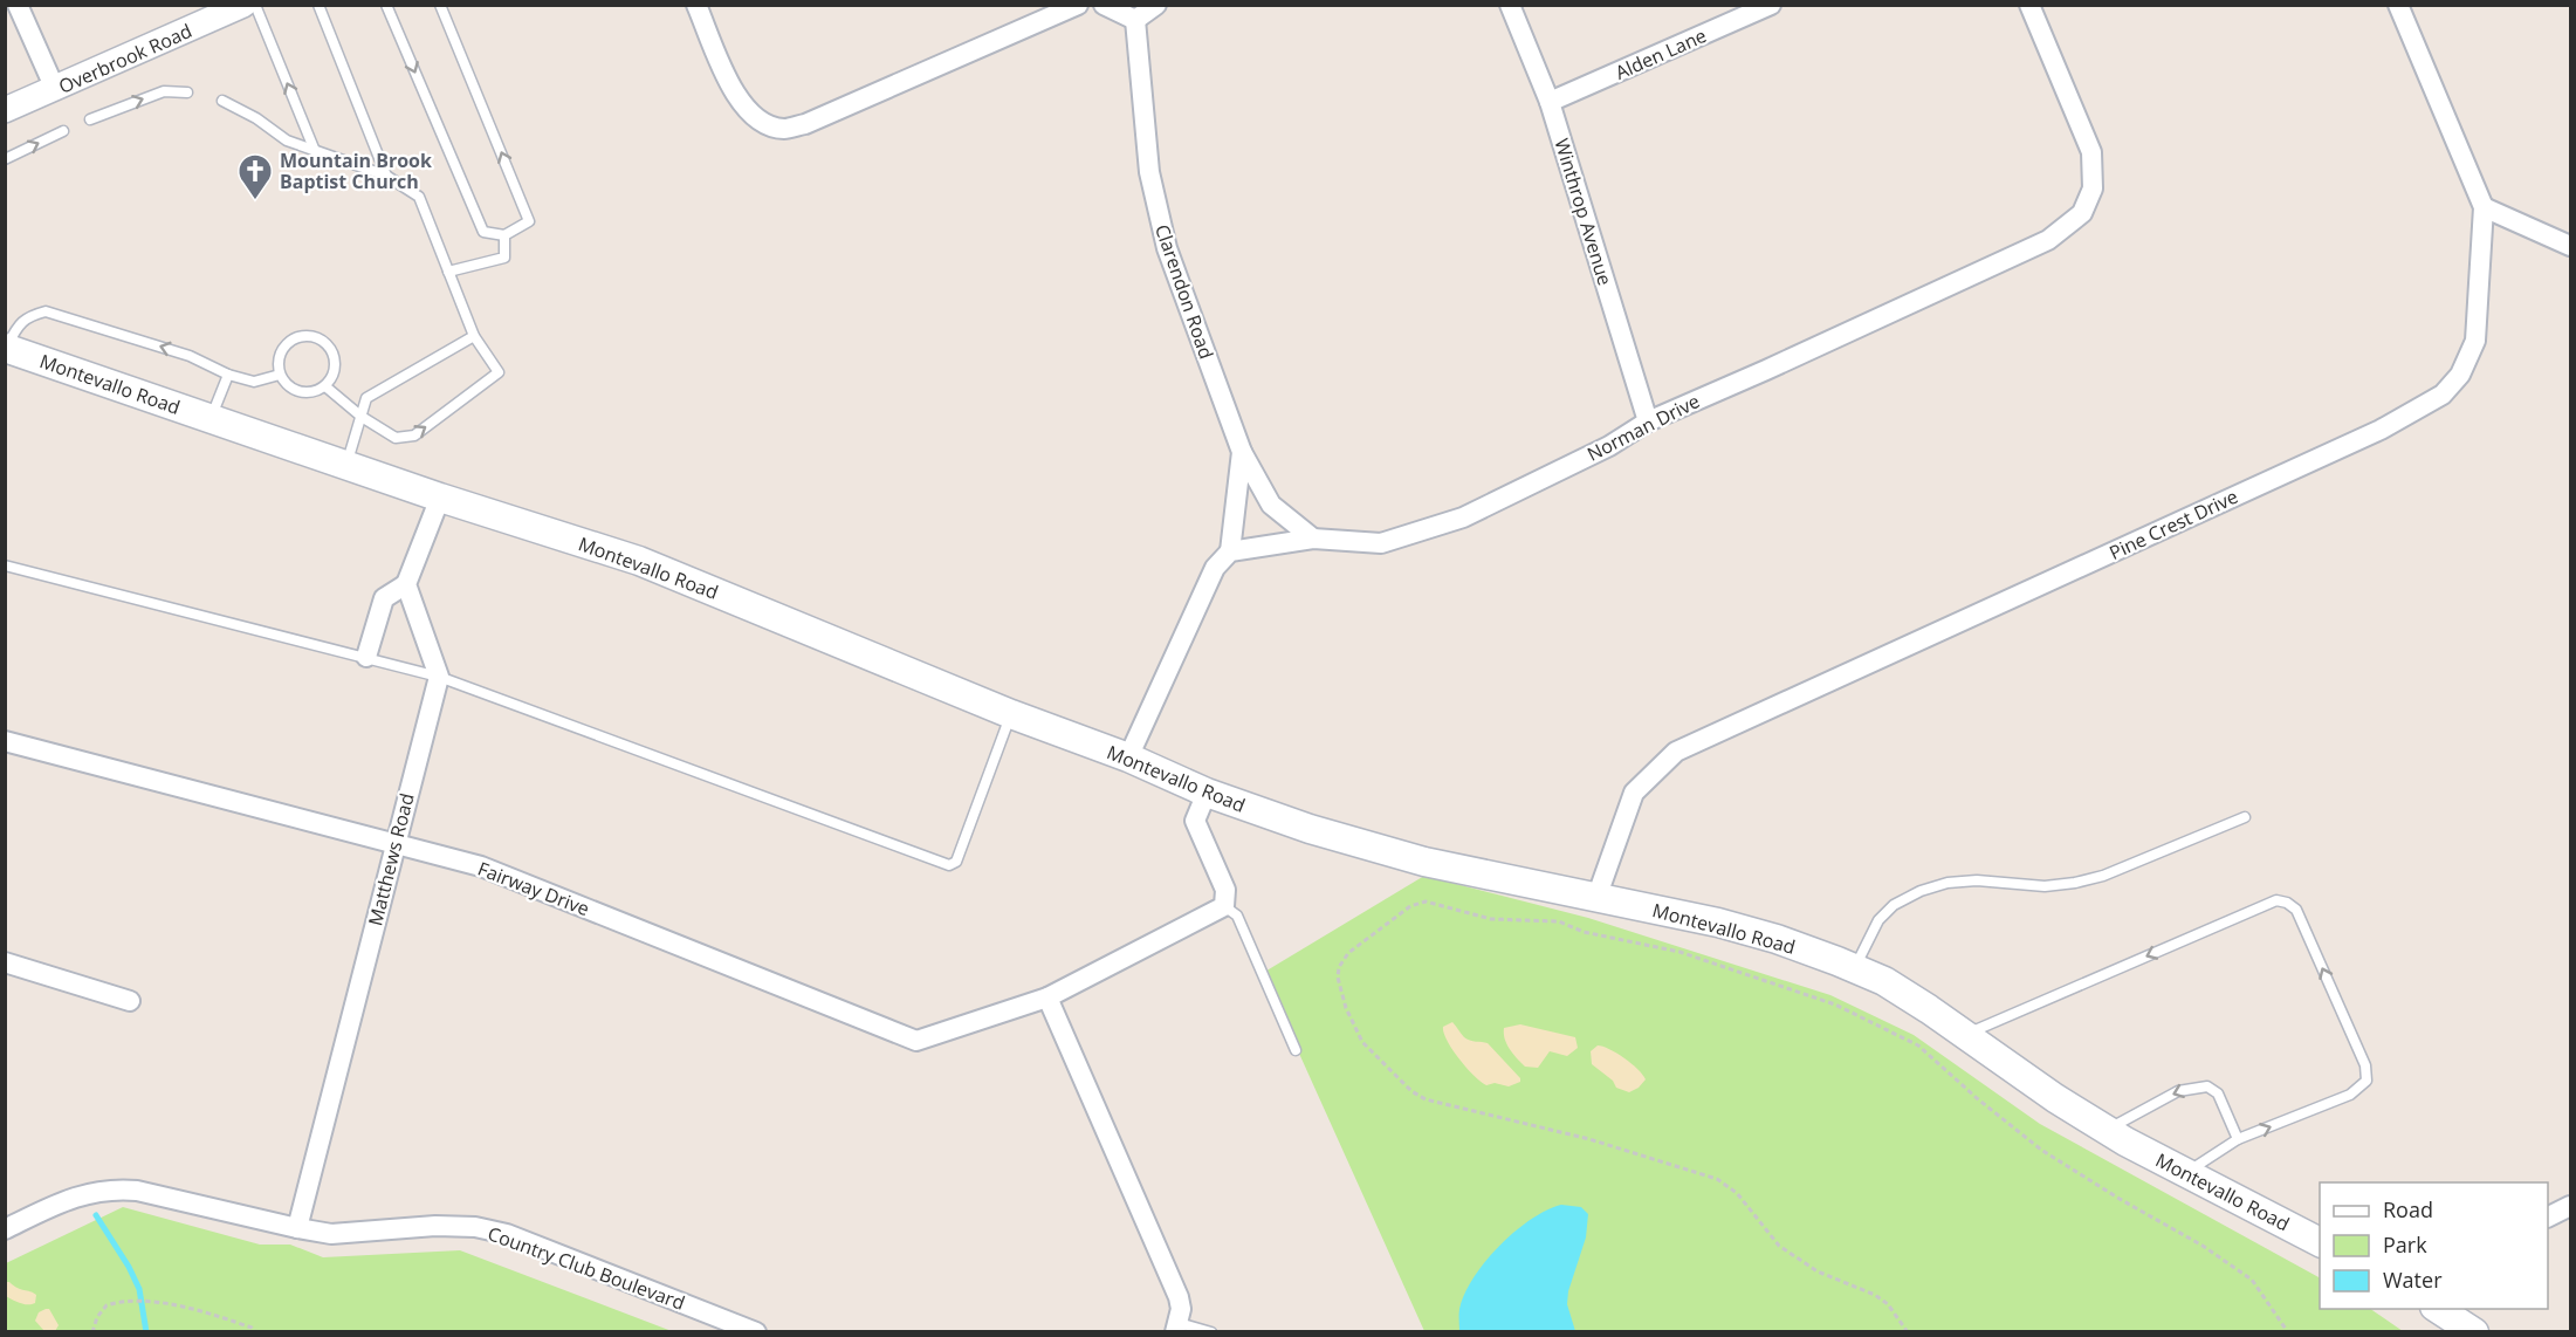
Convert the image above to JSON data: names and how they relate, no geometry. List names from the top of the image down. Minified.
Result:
{"streets":{"main road":["Montevallo Road"],"street":["Alden Lane","Overbrook Road","Winthrop Avenue","Clarendon Road","Norman Drive","Pine Crest Drive","Matthews Road","Fairway Drive","Country Club Boulevard"]},"crossings":[["Alden Lane","Winthrop Avenue"],["Winthrop Avenue","Norman Drive"],["Clarendon Road","Norman Drive"],["Montevallo Road","Pine Crest Drive"],["Matthews Road","Fairway Drive"],["Matthews Road","Country Club Boulevard"]],"places":{"church":["Mountain Brook Baptist Church"]},"legend":["Road","Park","Water"]}
